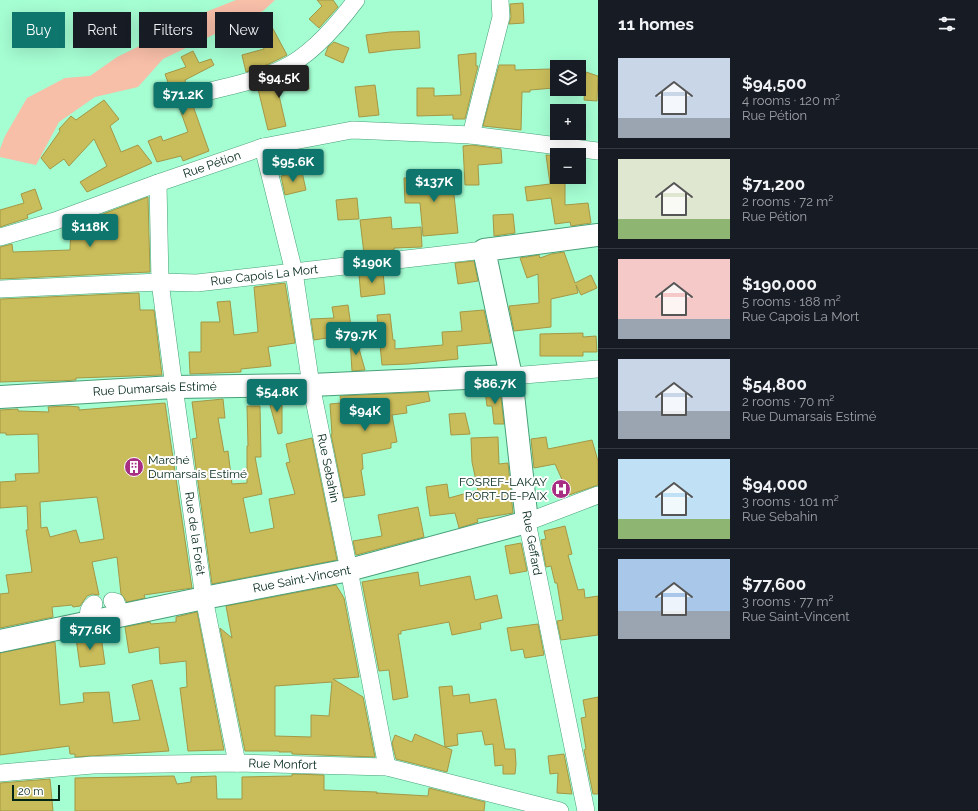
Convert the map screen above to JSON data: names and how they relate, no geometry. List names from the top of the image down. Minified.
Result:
{"streets":{"main road":["Rue Capois La Mort","Rue Dumarsais Estimé","Rue Geffard","Rue Saint-Vincent"],"street":["Rue Pétion","Rue Sebahin","Rue de la Forêt","Rue Monfort"]},"crossings":[["Rue Pétion","Rue Sebahin"],["Rue Pétion","Rue de la Forêt"],["Rue Capois La Mort","Rue Sebahin"],["Rue Capois La Mort","Rue de la Forêt"],["Rue Capois La Mort","Rue Geffard"],["Rue Dumarsais Estimé","Rue Sebahin"],["Rue Dumarsais Estimé","Rue de la Forêt"],["Rue Dumarsais Estimé","Rue Geffard"],["Rue Sebahin","Rue Saint-Vincent"],["Rue Sebahin","Rue Monfort"],["Rue de la Forêt","Rue Saint-Vincent"],["Rue de la Forêt","Rue Monfort"],["Rue Geffard","Rue Saint-Vincent"]],"places":{"building":["Marché Dumarsais Estimé"],"hospital":["FOSREF-LAKAY PORT-DE-PAIX"]},"scale_bar":"20 m","page":{"heading":"11 homes","chip":["Buy","Rent","Filters","New"],"list":[{"name":"$94,500","note":"4 rooms · 120 m² · Rue Pétion"},{"name":"$71,200","note":"2 rooms · 72 m² · Rue Pétion"},{"name":"$190,000","note":"5 rooms · 188 m² · Rue Capois La Mort"},{"name":"$54,800","note":"2 rooms · 70 m² · Rue Dumarsais Estimé"},{"name":"$94,000","note":"3 rooms · 101 m² · Rue Sebahin"},{"name":"$77,600","note":"3 rooms · 77 m² · Rue Saint-Vincent"}],"map_buttons":["+","−"],"price":["$94.5K","$71.2K","$95.6K","$137K","$118K","$190K","$79.7K","$86.7K","$54.8K","$94K","$77.6K"],"scale":"20 m"}}
